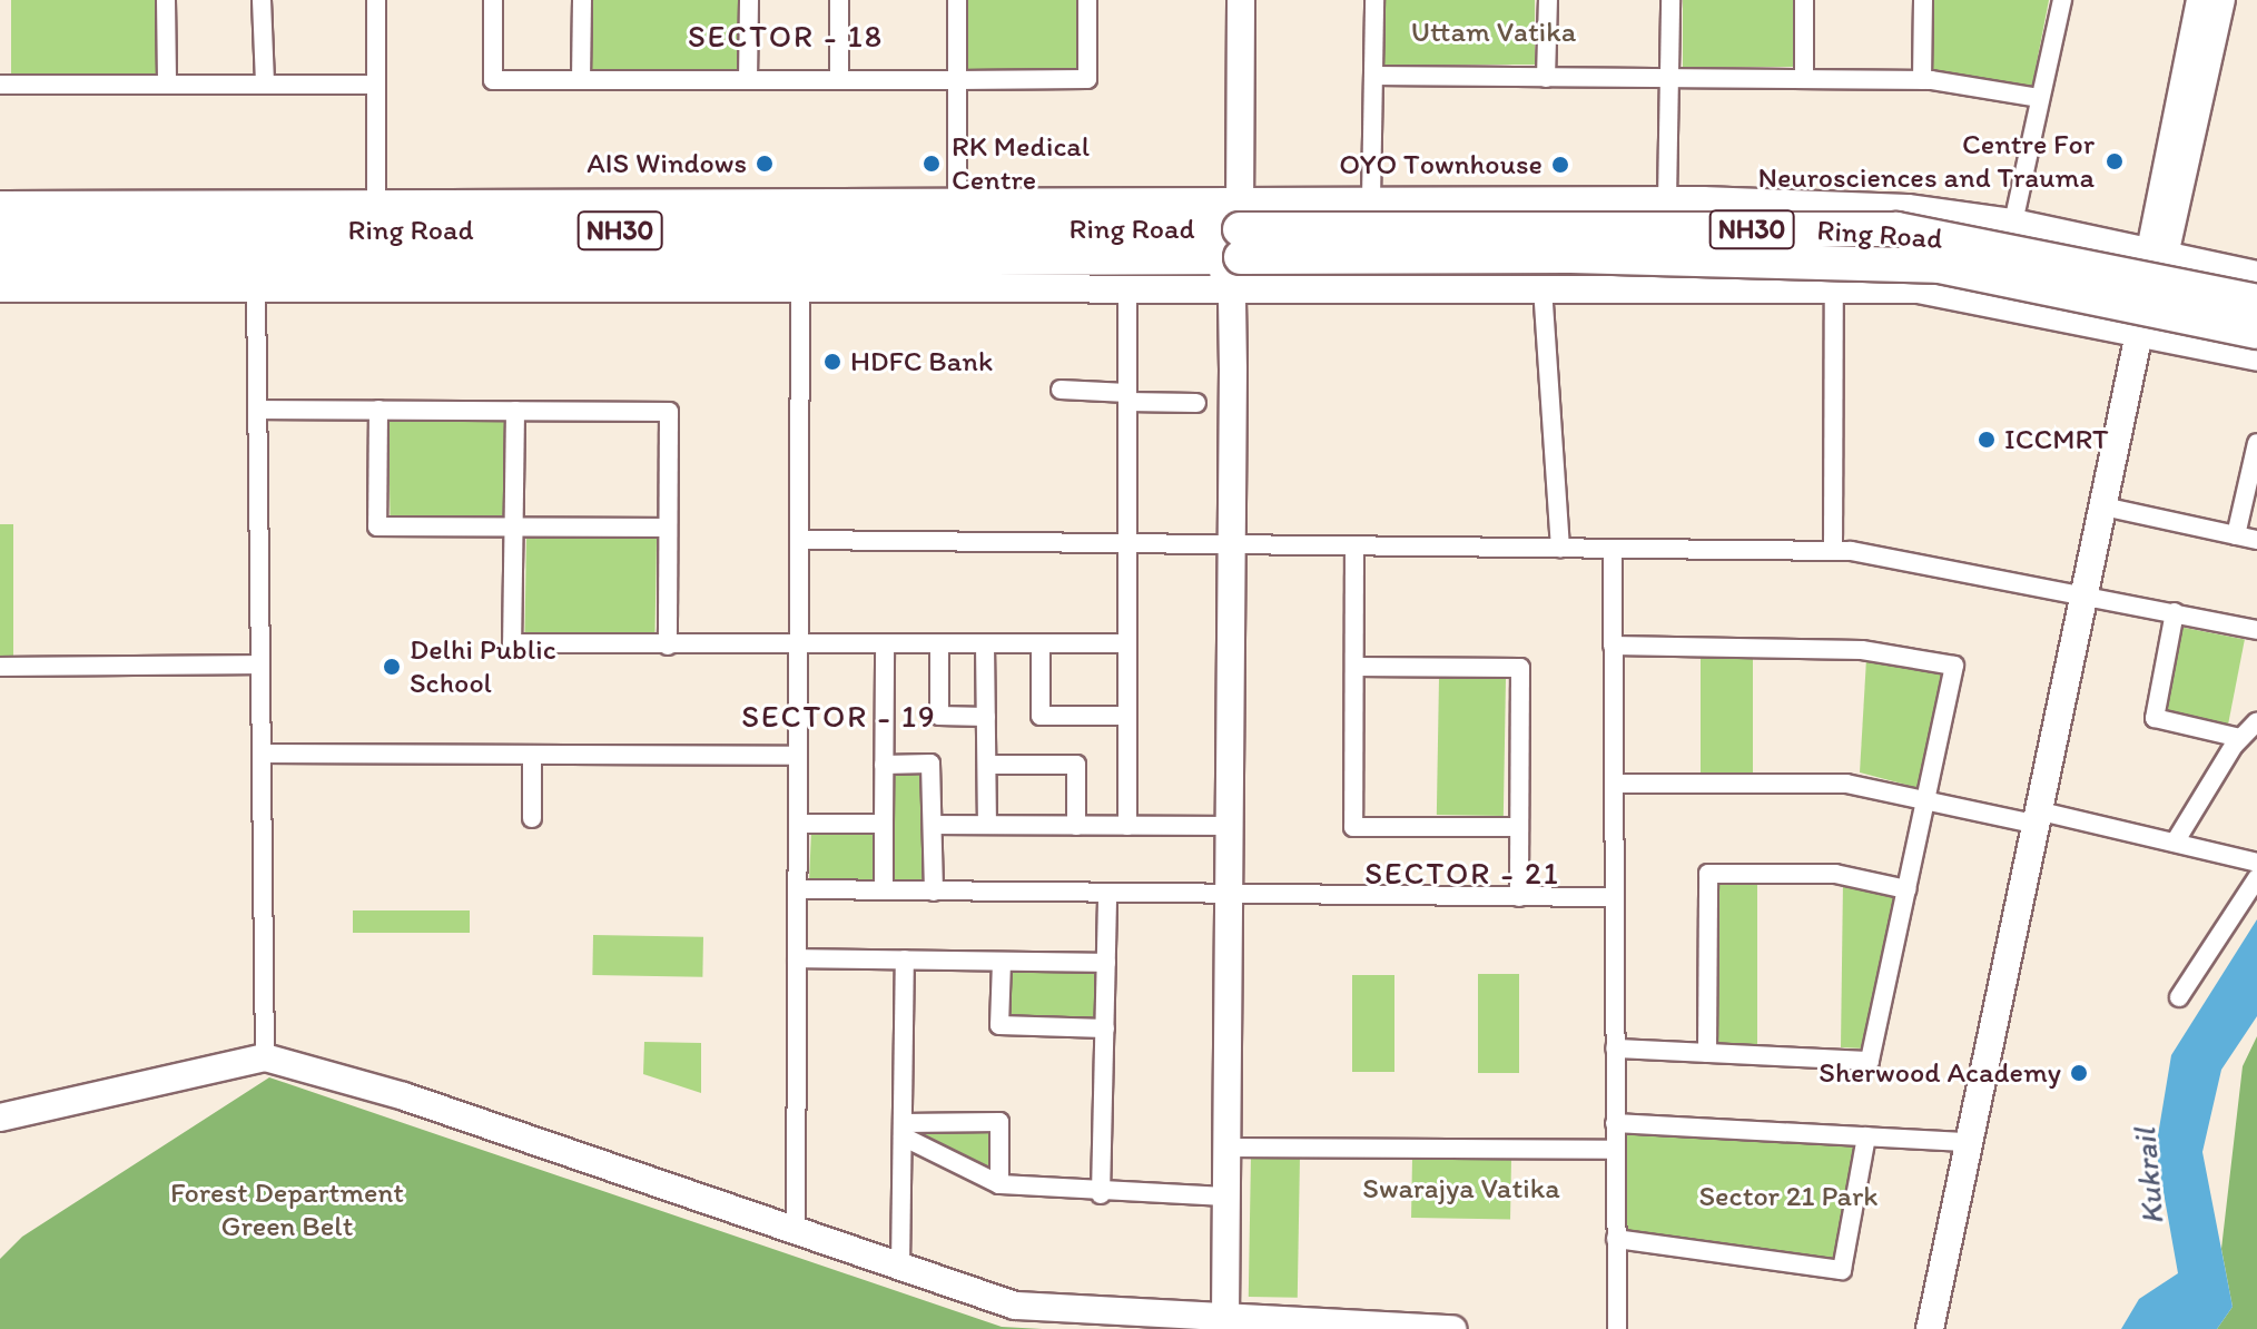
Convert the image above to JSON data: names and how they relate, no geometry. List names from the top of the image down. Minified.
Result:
{"streets":{"highway":["Ring Road","NH30"]},"districts":["SECTOR - 18","SECTOR - 19","SECTOR - 21"],"water":["Kukrail"],"parks":["Uttam Vatika","Swarajya Vatika","Forest Department Green Belt","Sector 21 Park"],"places":["Centre For Neurosciences and Trauma","AIS Windows","RK Medical Centre","OYO Townhouse","HDFC Bank","ICCMRT","Delhi Public School","Sherwood Academy"]}
